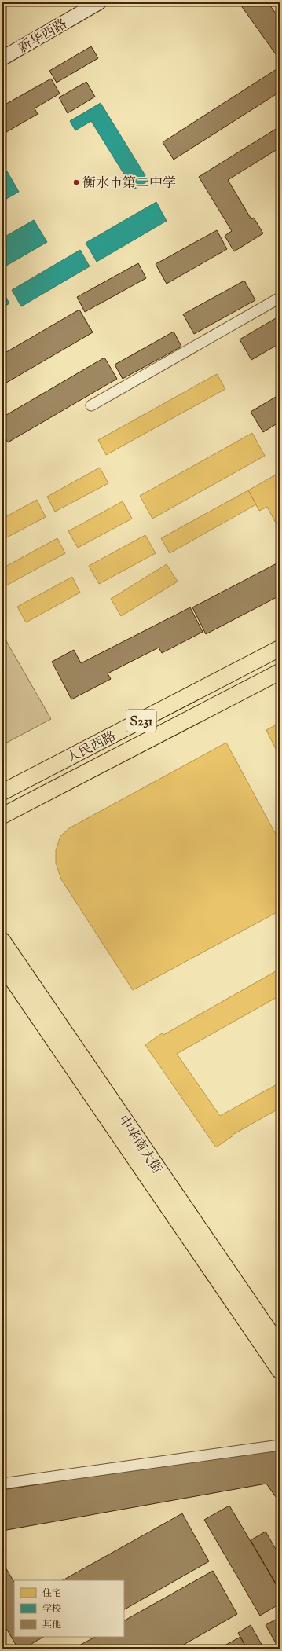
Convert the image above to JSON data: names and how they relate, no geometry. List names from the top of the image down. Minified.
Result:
{"streets":{"main road":["S231","人民西路","中华南大街"],"street":["新华西路"]},"places":["衡水市第二中学"],"legend":["住宅","学校","其他"]}
